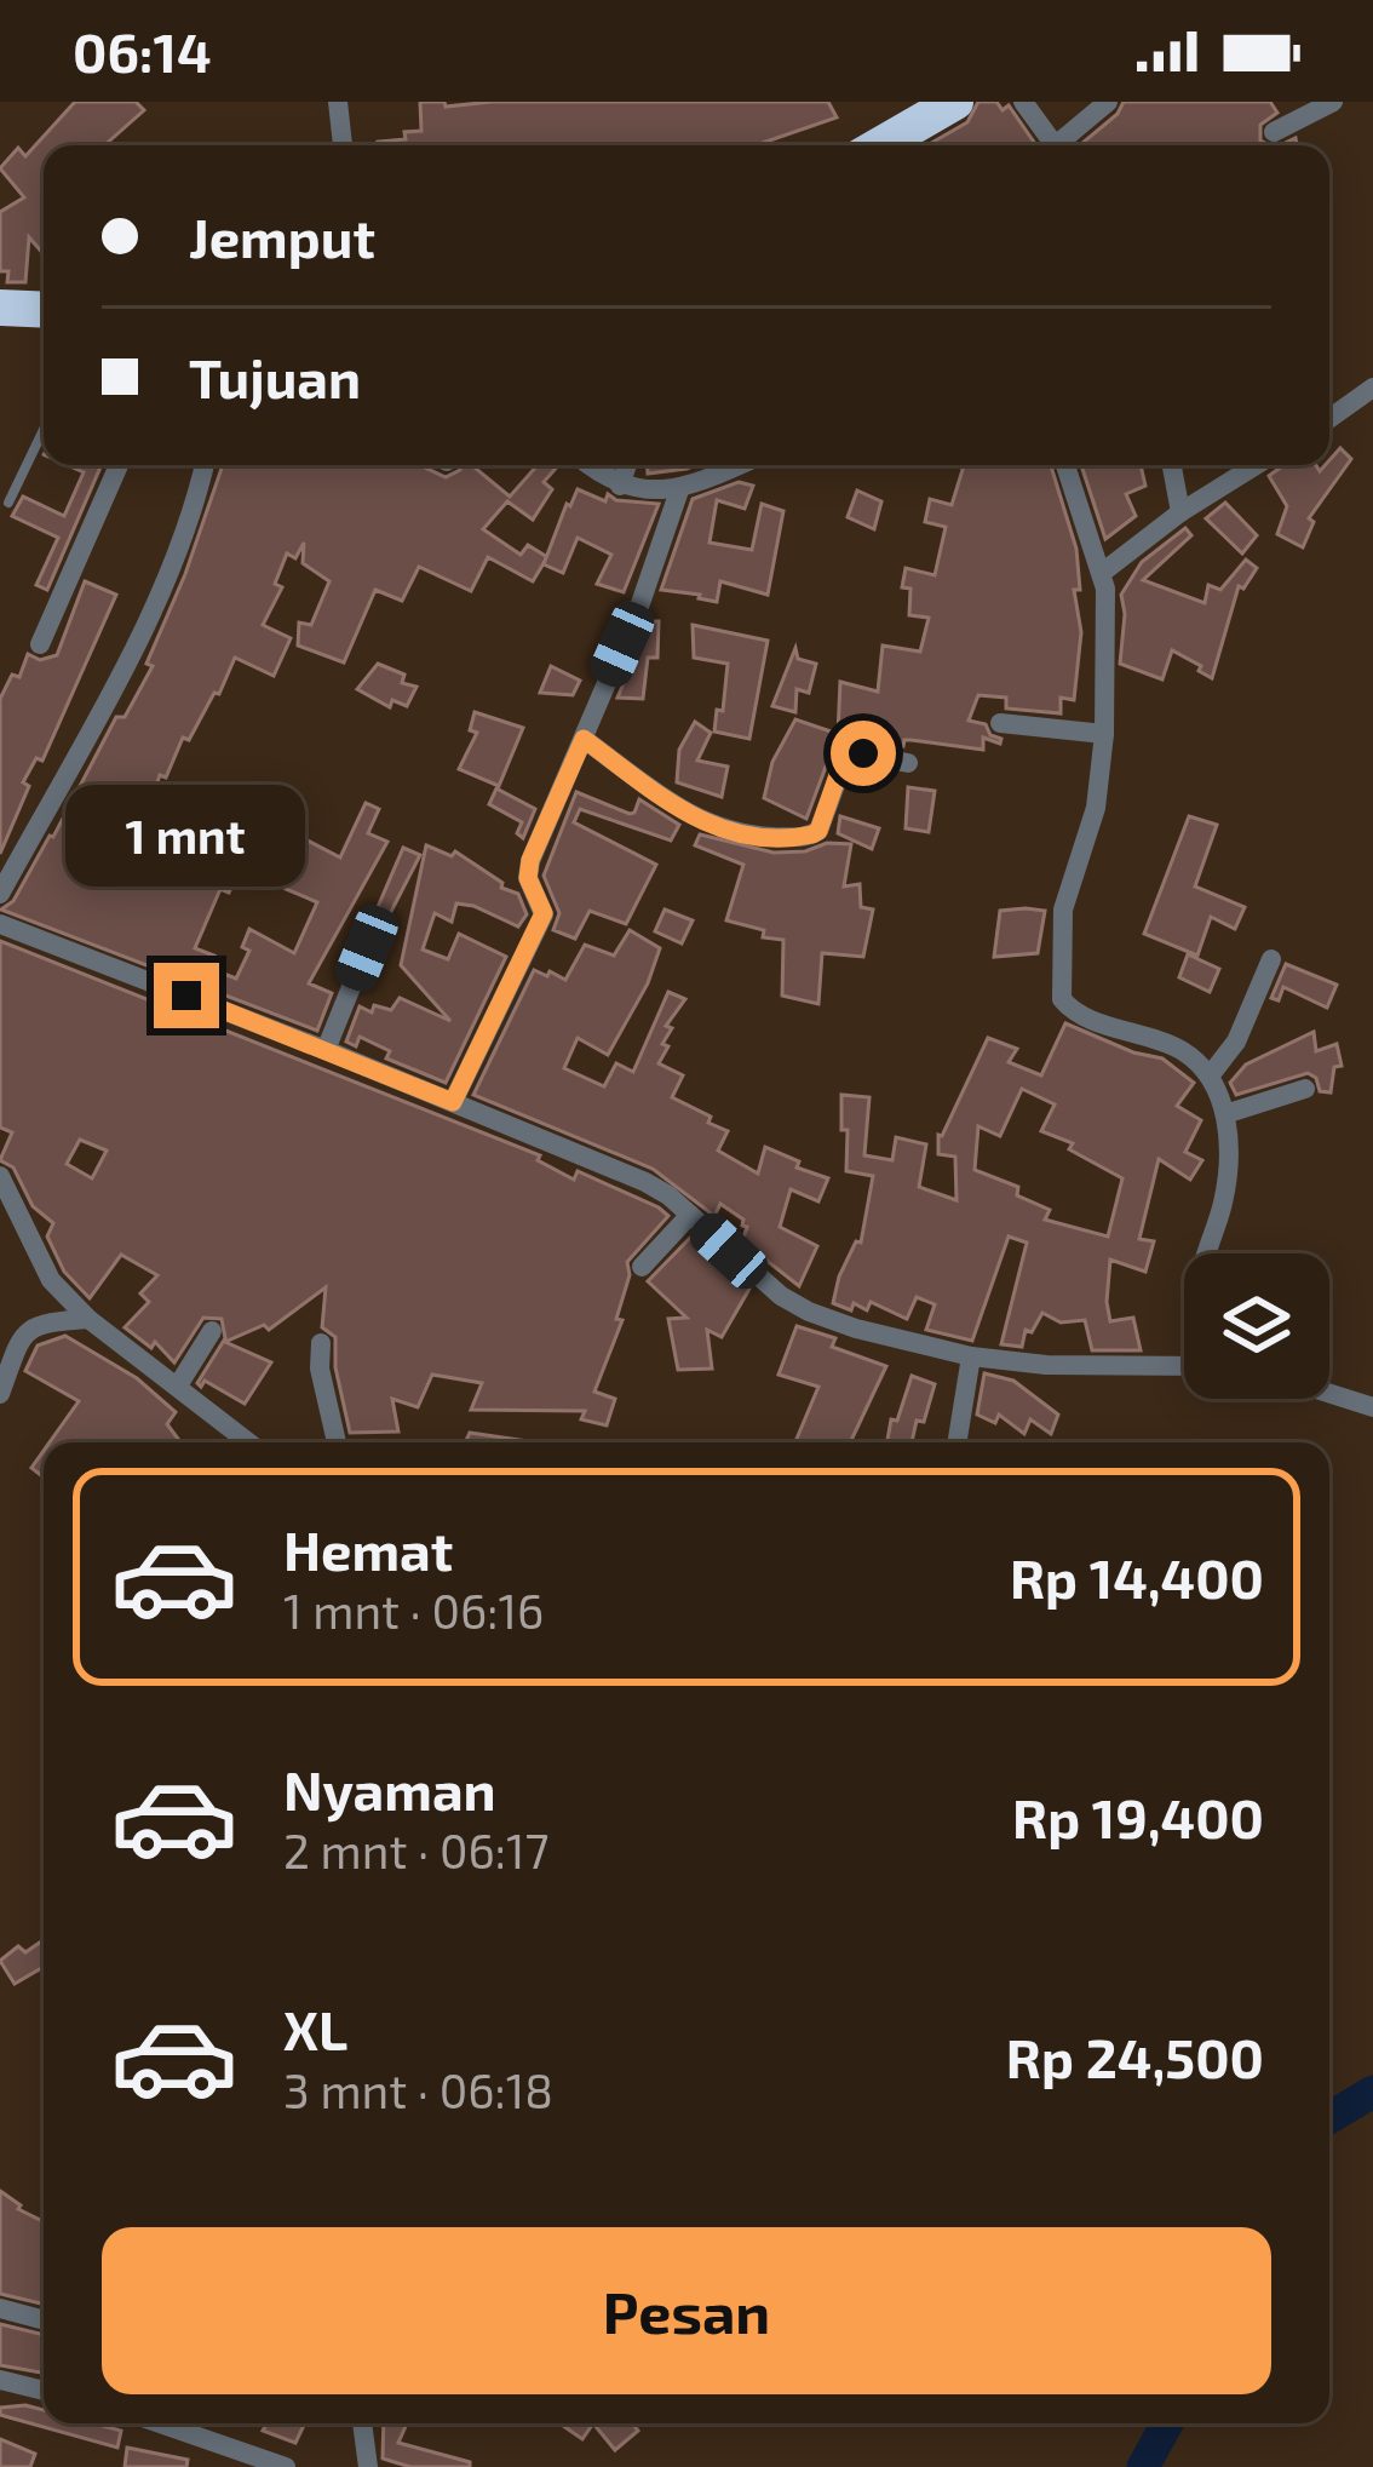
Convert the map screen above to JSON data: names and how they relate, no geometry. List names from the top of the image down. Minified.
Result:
{"page":{"status":"06:14","banner":["Jemput","Tujuan"],"bubble":"1 mnt","list":[{"name":"Hemat","note":"1 mnt · 06:16","value":"Rp 14,400"},{"name":"Nyaman","note":"2 mnt · 06:17","value":"Rp 19,400"},{"name":"XL","note":"3 mnt · 06:18","value":"Rp 24,500"}],"buttons":"Pesan"}}
